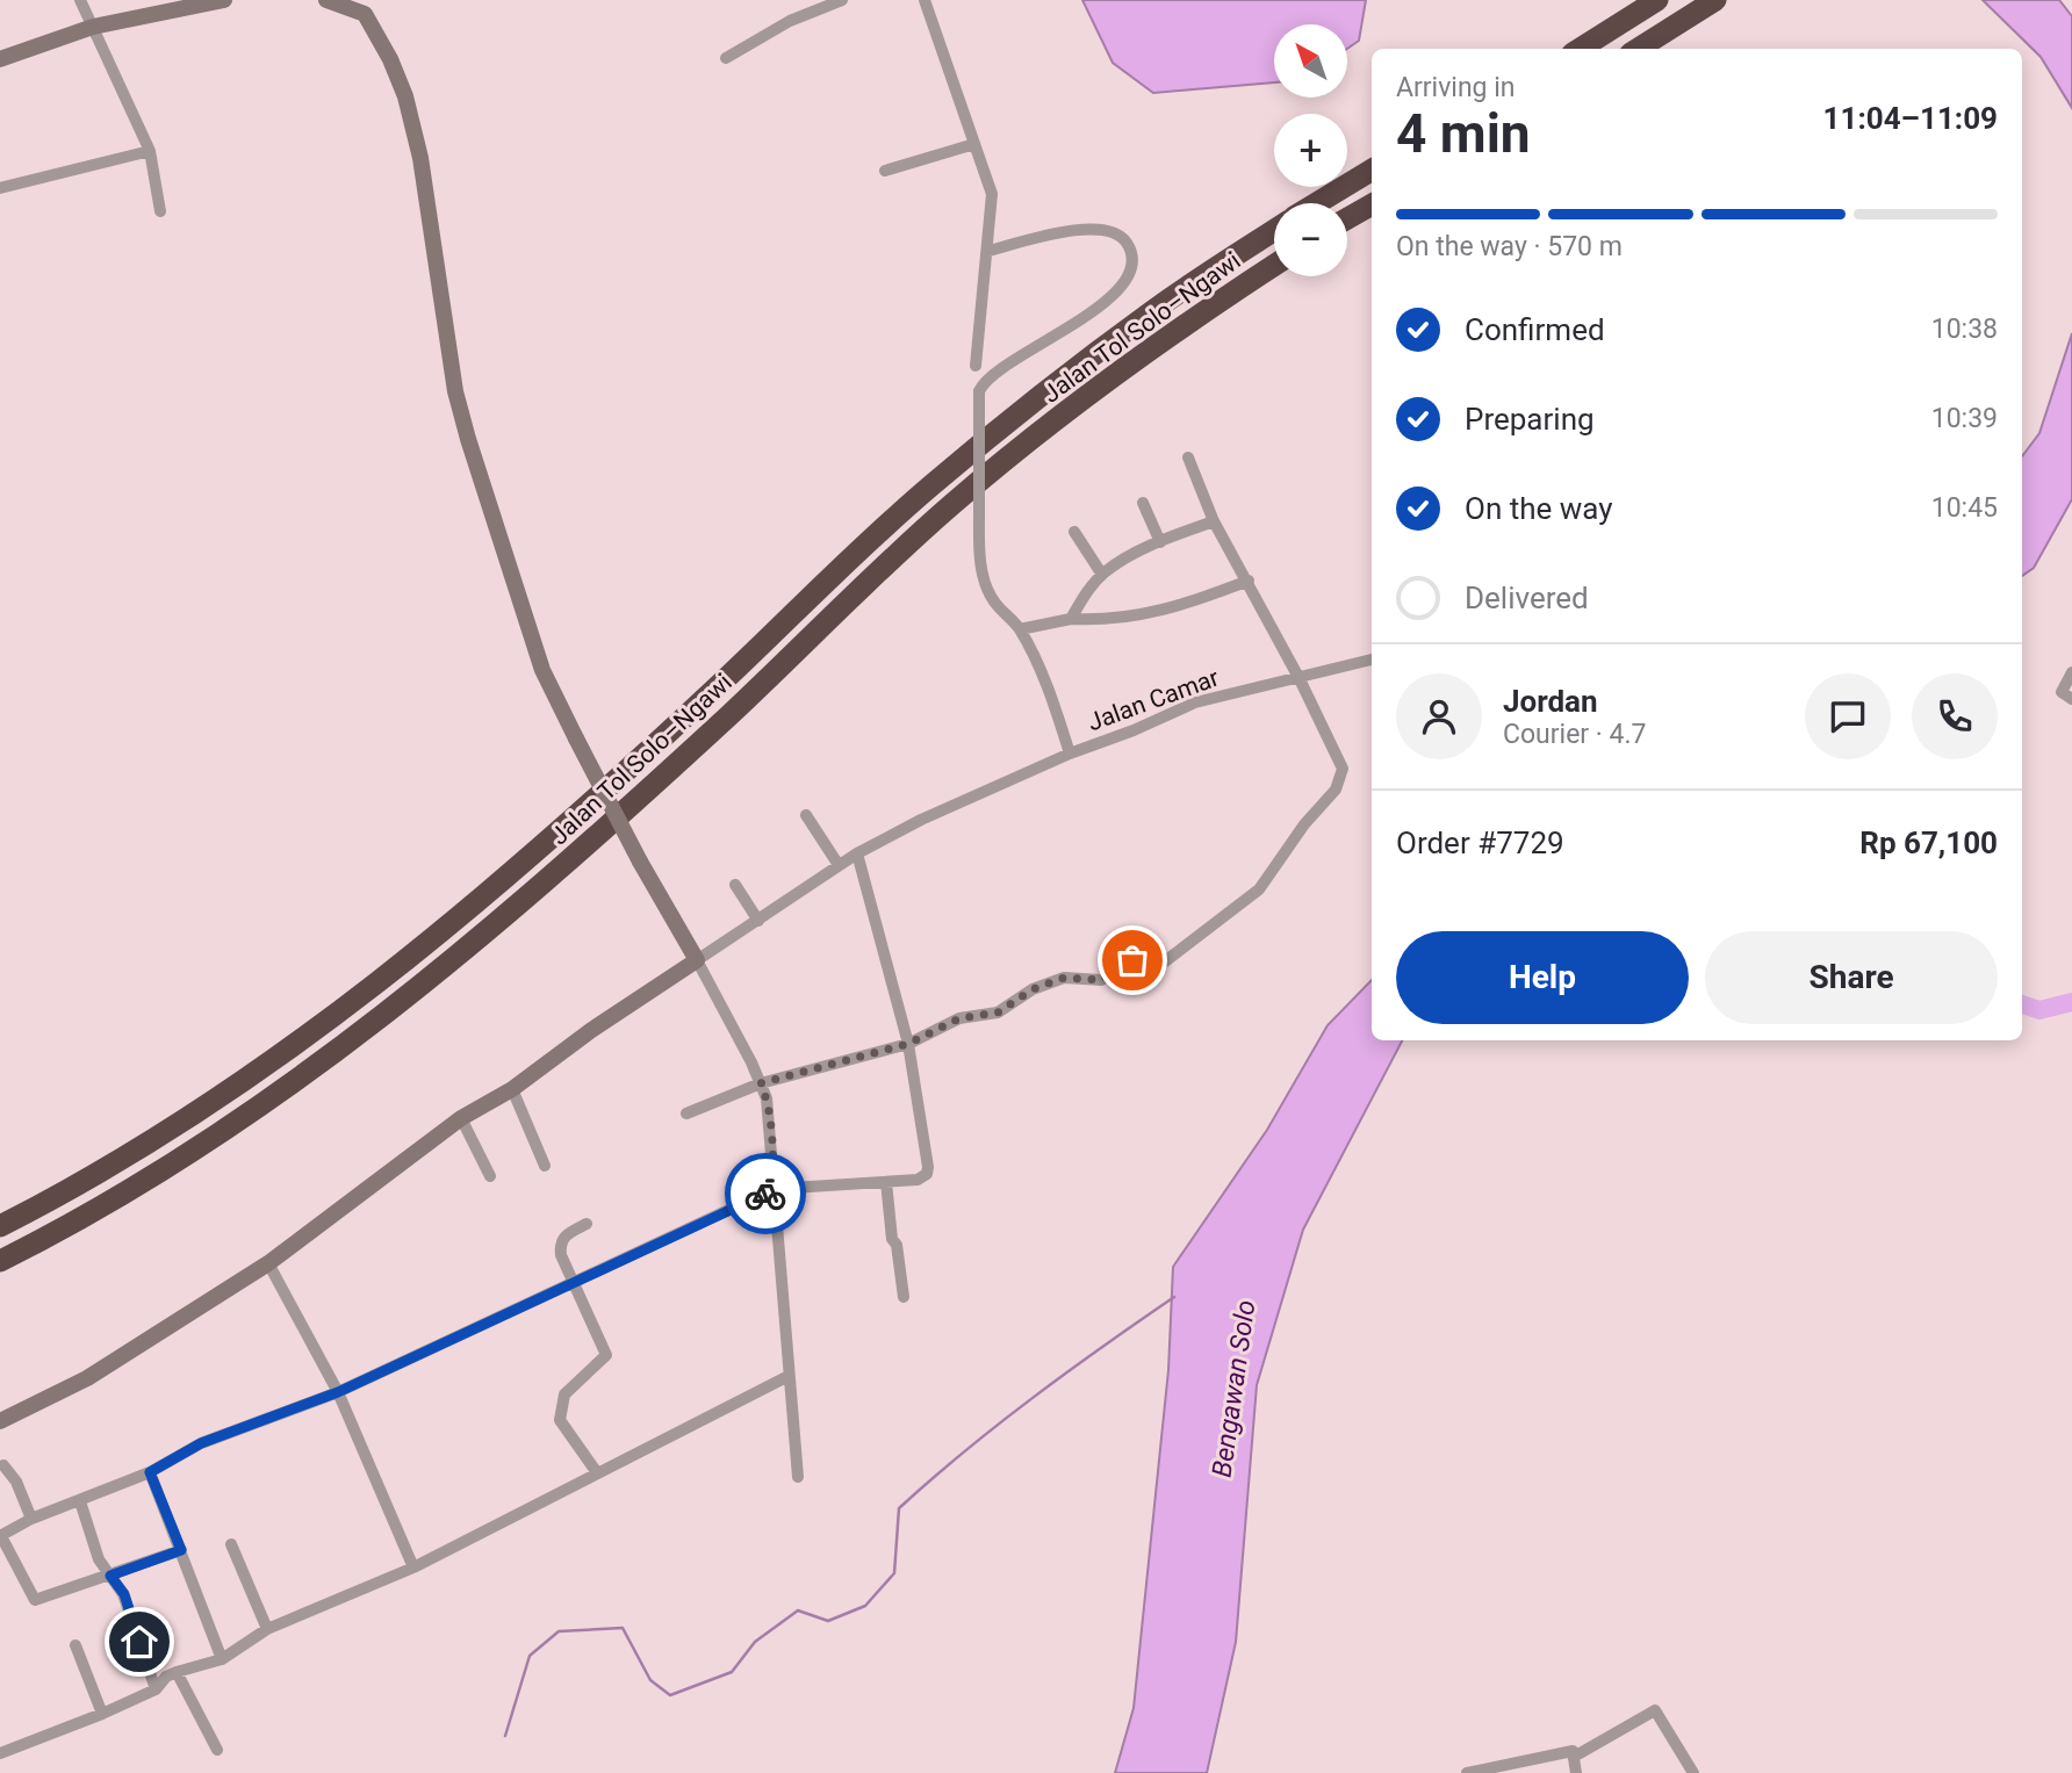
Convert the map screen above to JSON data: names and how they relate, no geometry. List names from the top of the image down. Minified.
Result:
{"streets":{"highway":["Jalan Tol Solo–Ngawi"],"street":["Jalan Camar"]},"water":["Bengawan Solo"],"north":"top left","page":{"map_buttons":["+","−"],"heading":["4 min","Arriving in","11:04–11:09"],"panel":["Jordan","Courier · 4.7","Order #7729","Rp 67,100"],"bar":"On the way · 570 m","list":[["Confirmed","10:38"],["Preparing","10:39"],["On the way","10:45"],"Delivered"],"buttons":["Help","Share"]}}
